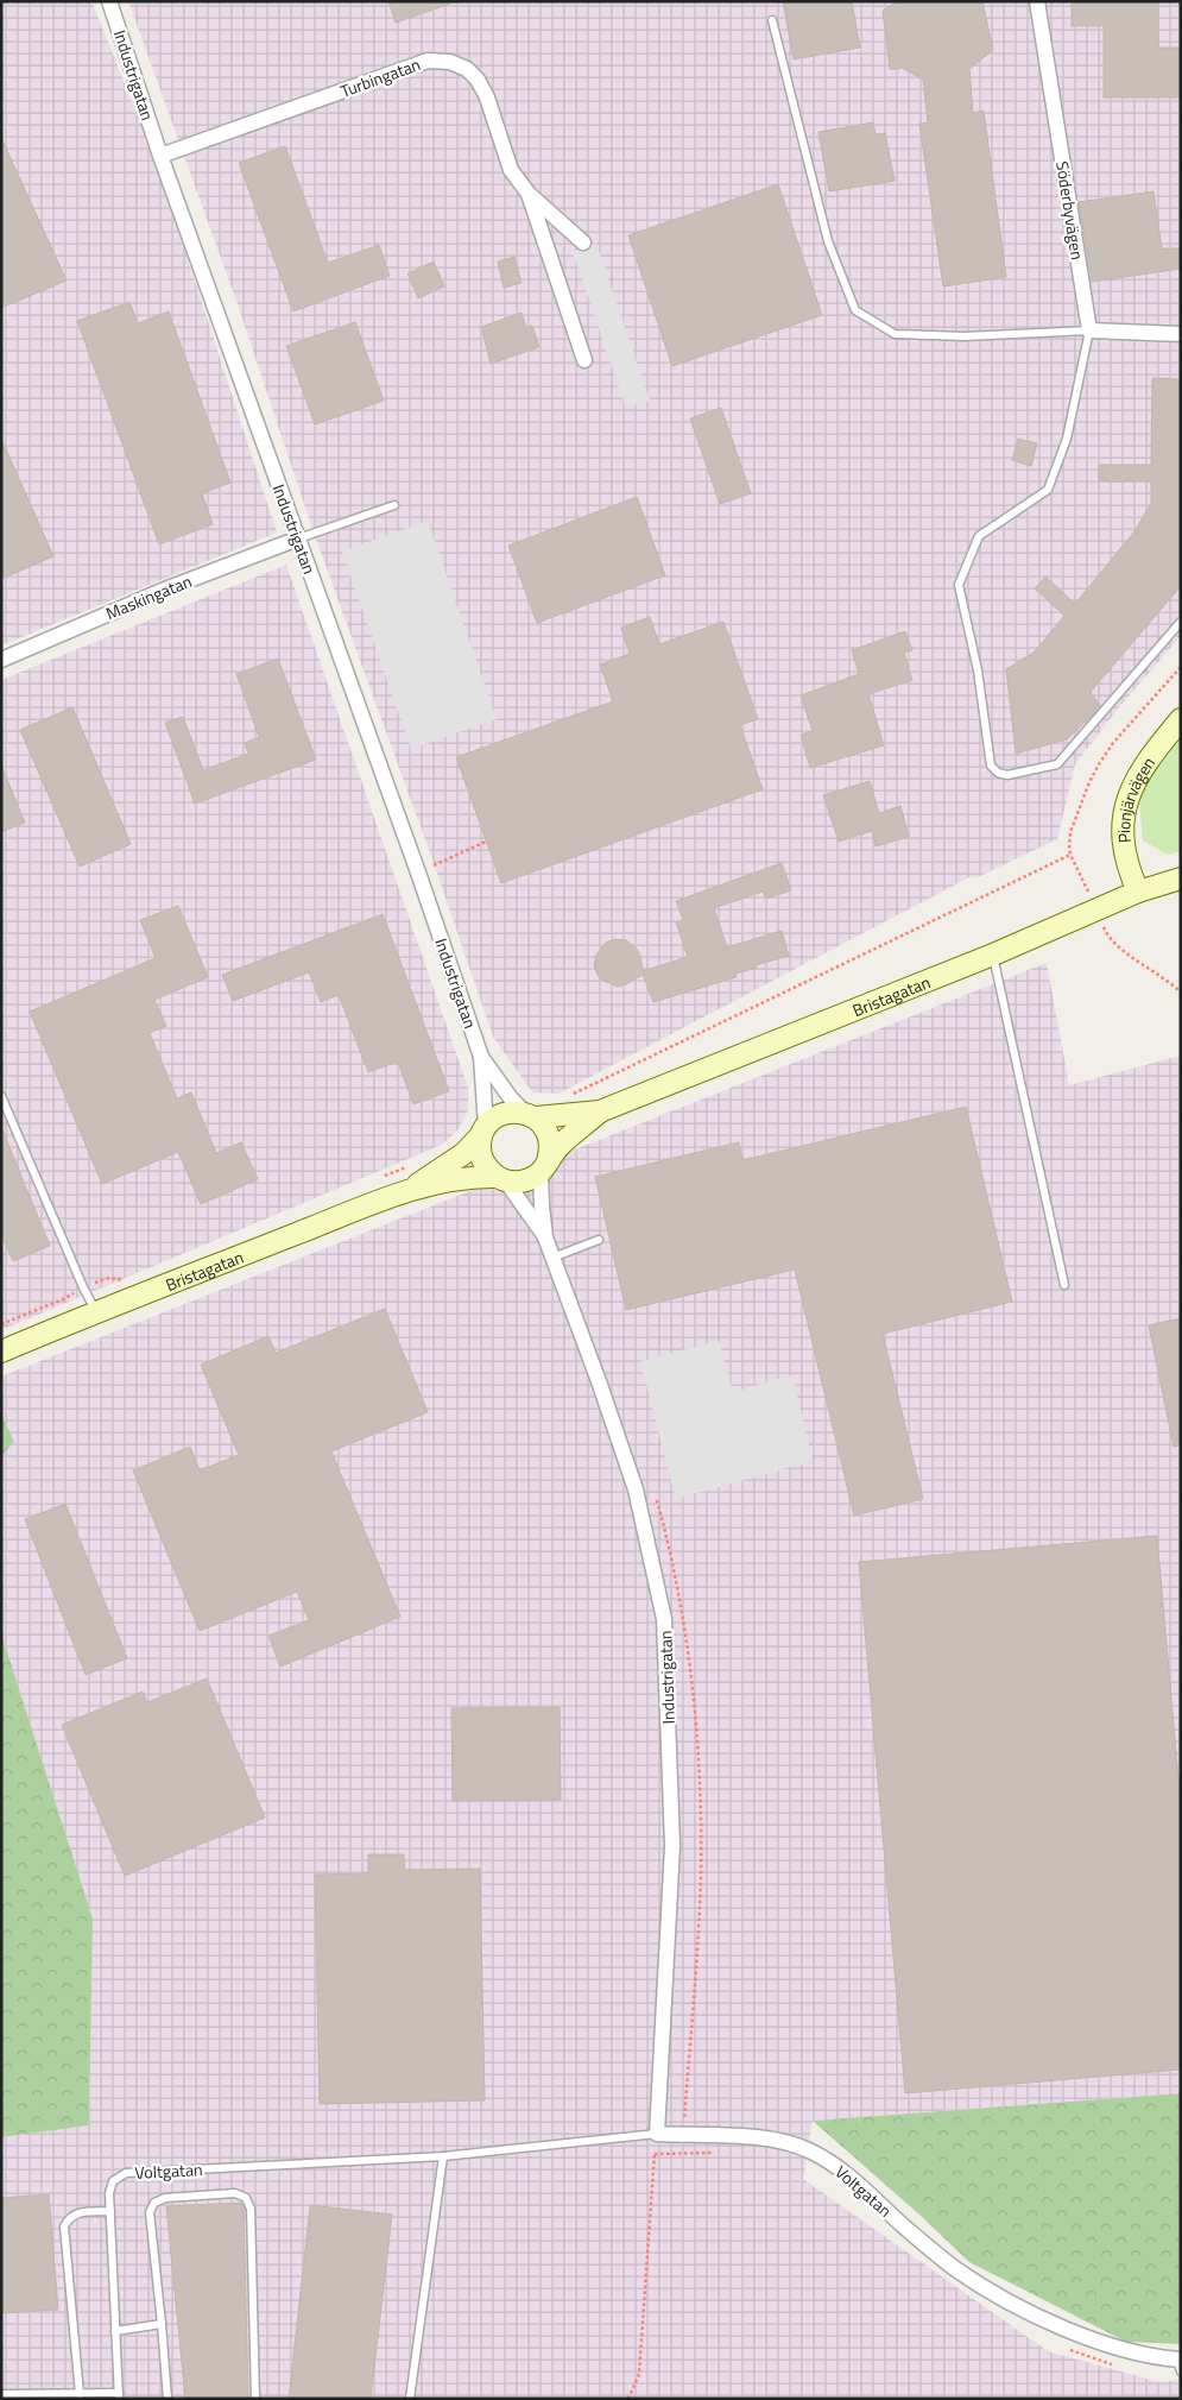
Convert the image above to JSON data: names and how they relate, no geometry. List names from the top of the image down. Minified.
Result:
{"streets":{"street":["Industrigatan","Turbingatan","Söderbyvägen","Maskingatan","Pionjärvägen","Bristagatan","Voltgatan"]},"crossings":[["Industrigatan","Turbingatan"],["Industrigatan","Maskingatan"],["Industrigatan","Bristagatan"],["Industrigatan","Voltgatan"],["Pionjärvägen","Bristagatan"]]}
